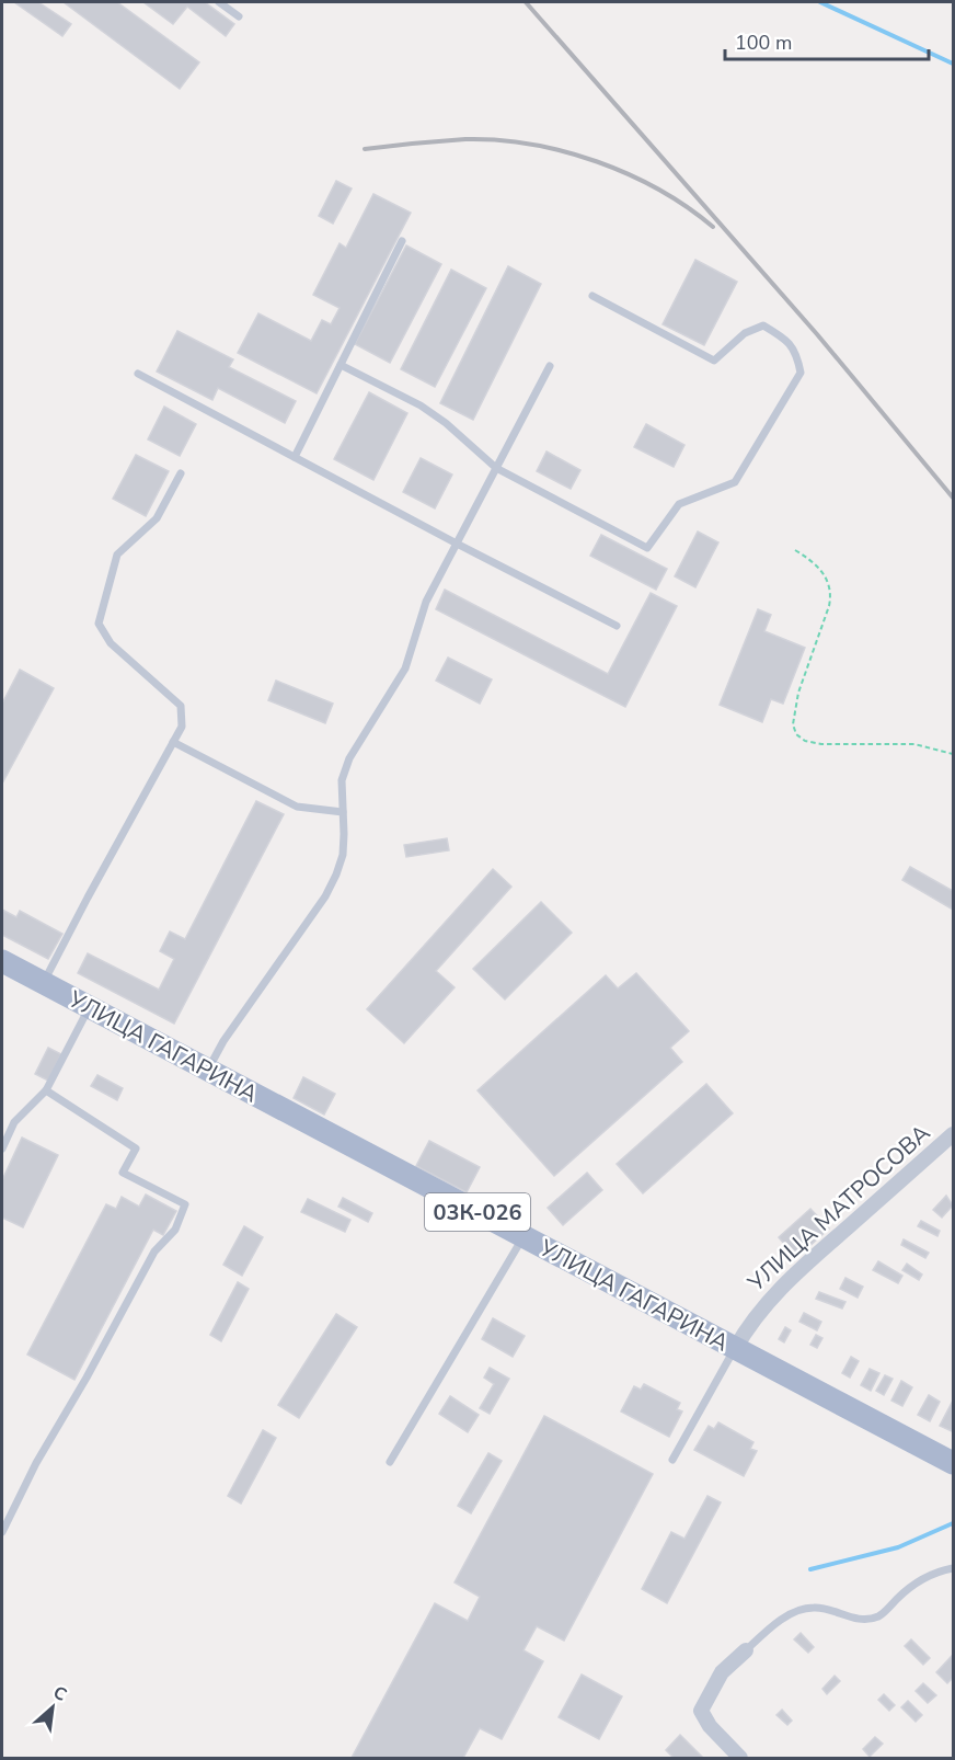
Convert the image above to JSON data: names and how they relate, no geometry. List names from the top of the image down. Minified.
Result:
{"streets":{"main road":["УЛИЦА ГАГАРИНА","03К-026"],"street":["УЛИЦА МАТРОСОВА"]},"crossings":[["УЛИЦА ГАГАРИНА","УЛИЦА МАТРОСОВА"]],"scale_bar":"100 m","north":"top right"}
